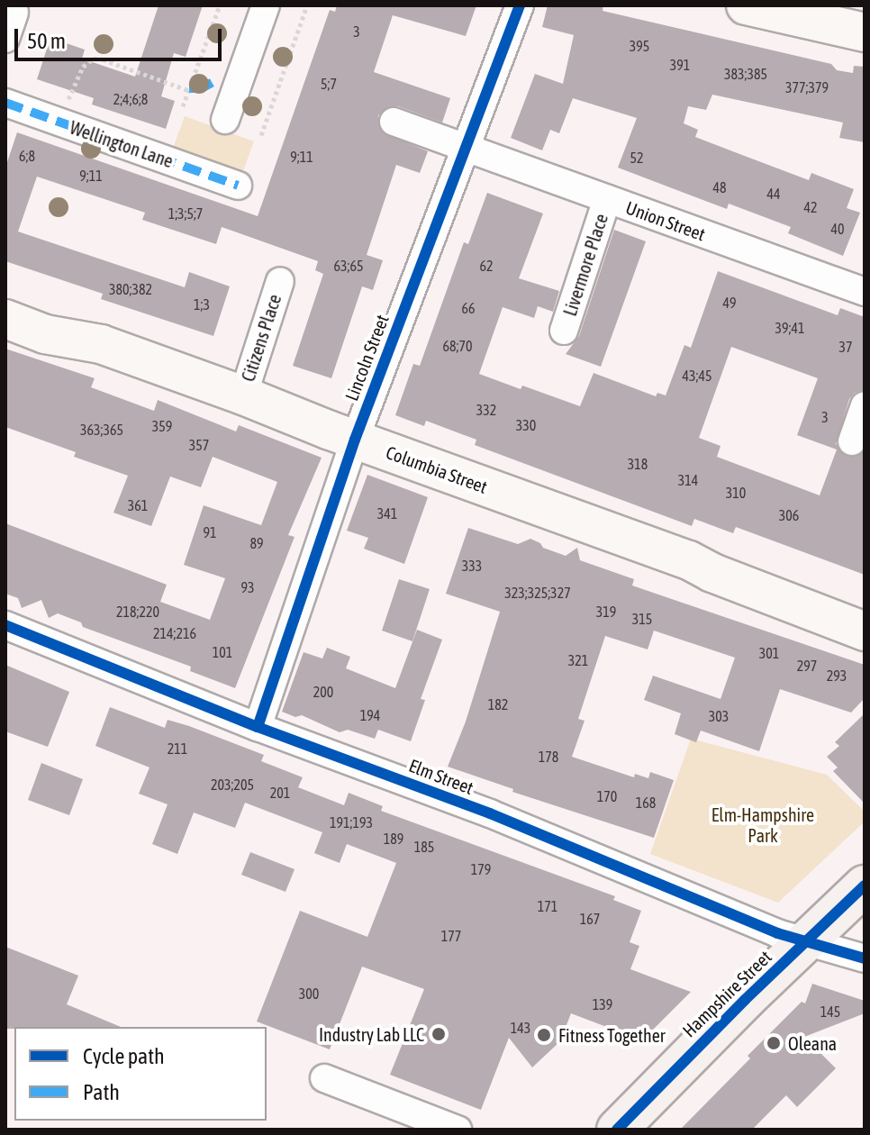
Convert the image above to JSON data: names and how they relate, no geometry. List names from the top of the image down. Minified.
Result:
{"streets":{"main road":["Columbia Street","Hampshire Street"],"street":["Wellington Lane","Union Street","Livermore Place","Citizens Place","Lincoln Street","Elm Street"]},"crossings":[["Union Street","Livermore Place"],["Union Street","Lincoln Street"],["Citizens Place","Columbia Street"],["Lincoln Street","Columbia Street"],["Lincoln Street","Elm Street"],["Elm Street","Hampshire Street"]],"parks":["Elm-Hampshire Park"],"places":["Industry Lab LLC","Fitness Together","Oleana"],"house_numbers":["3","395","391","383;385","5;7","377;379","2;4;6;8","6;8","9;11","52","9;11","48","44","42","1;3;5;7","40","63;65","62","380;382","49","1;3","66","39;41","68;70","37","43;45","332","3","330","359","363;365","357","318","314","310","361","341","306","91","89","333","93","323;325;327","218;220","319","315","214;216","101","301","321","297","293","200","182","194","303","211","178","203;205","201","170","168","191;193","189","185","179","171","167","177","300","139","145","143"],"legend":["Cycle path","Path"],"scale_bar":"50 m"}
